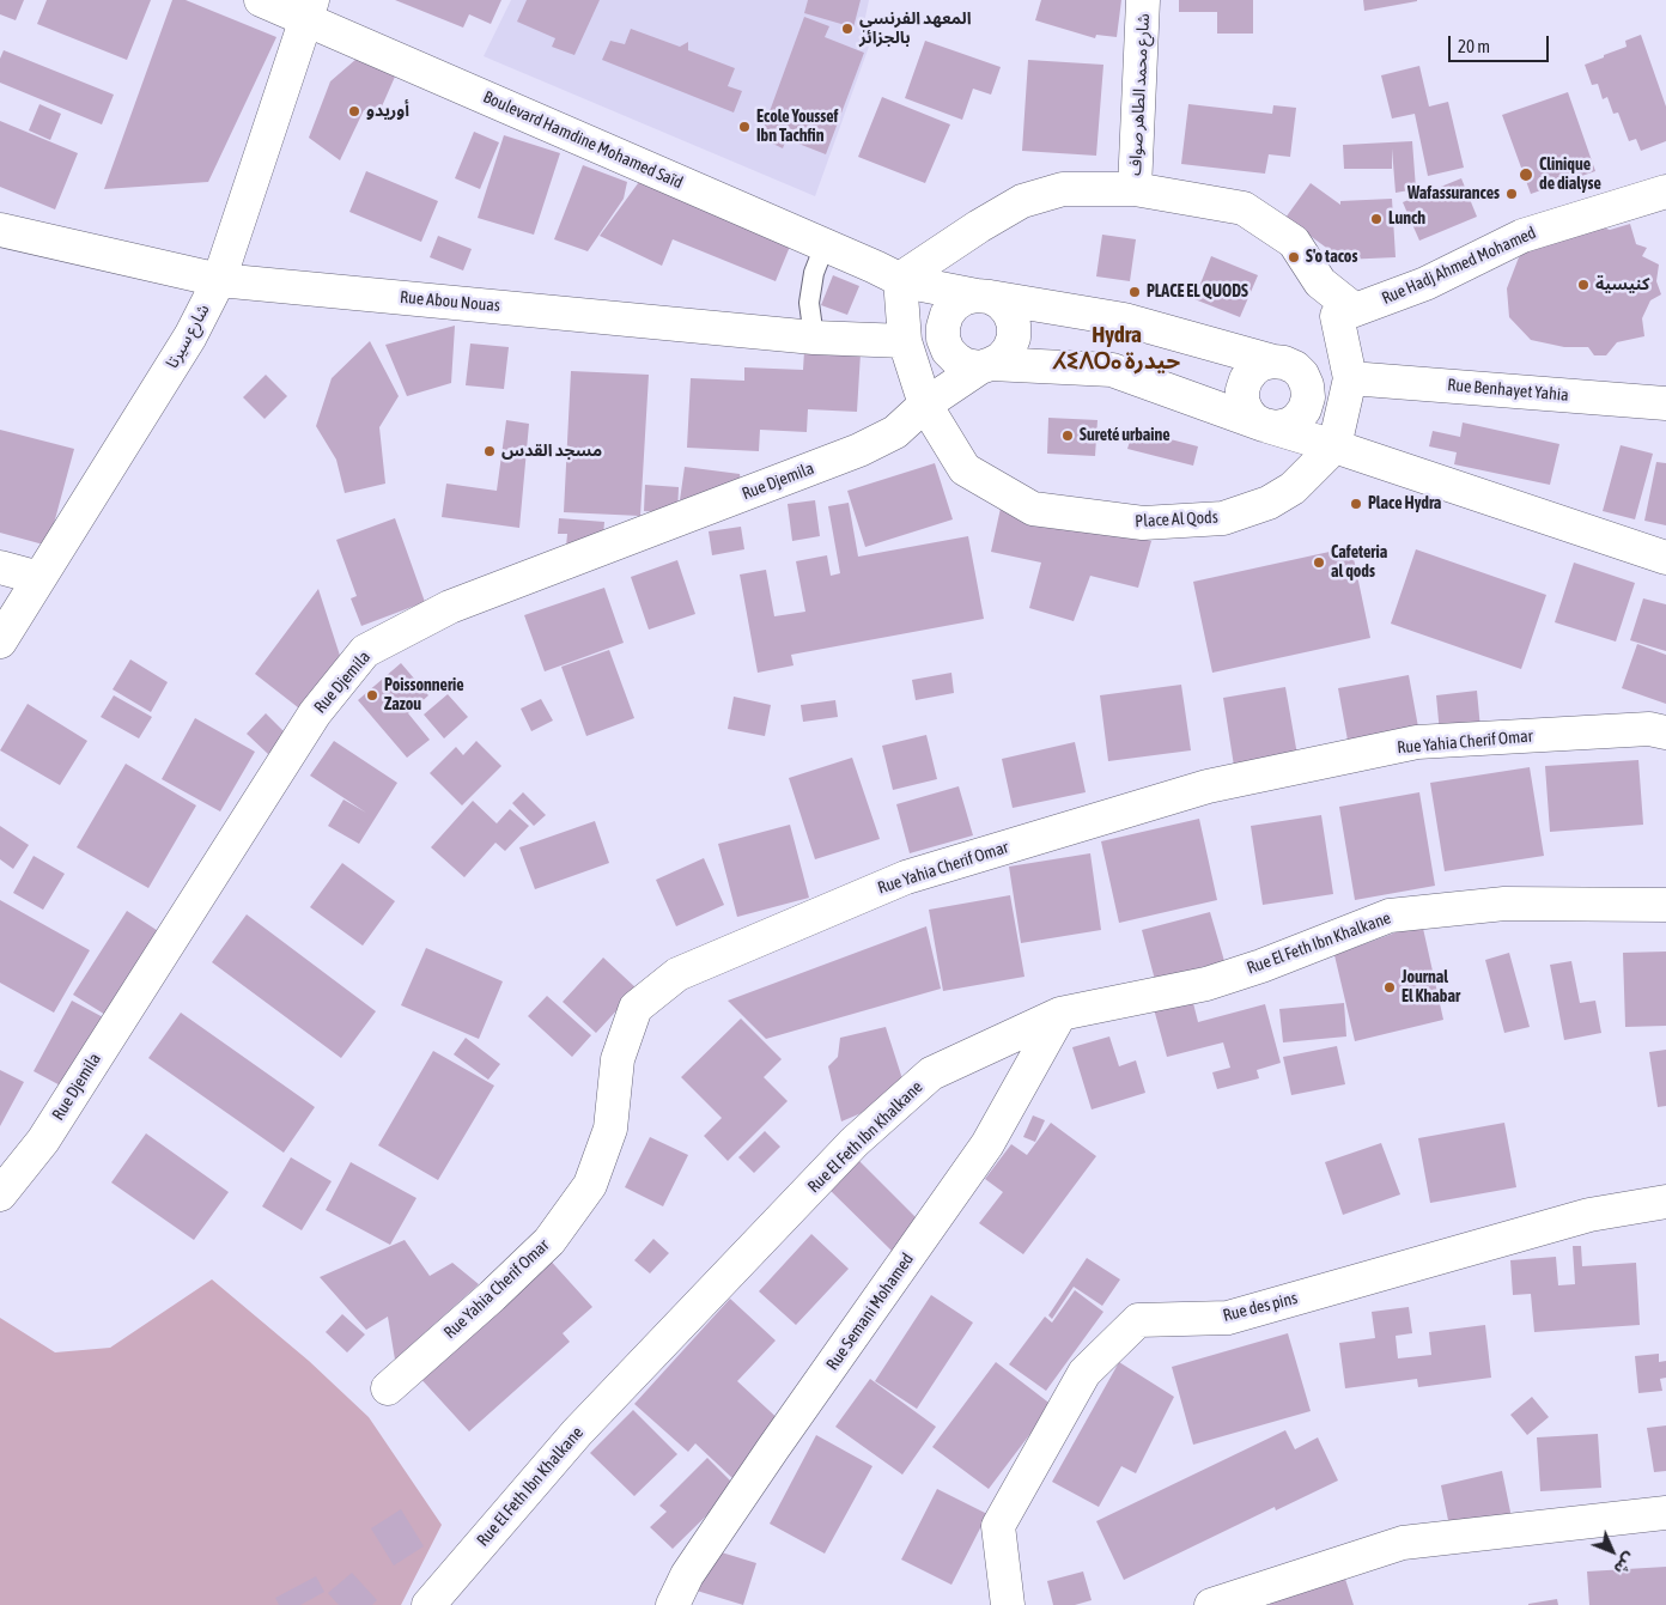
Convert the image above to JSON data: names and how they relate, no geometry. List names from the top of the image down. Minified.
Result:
{"streets":{"street":["شارع محمد الطاهر صواف","Boulevard Hamdine Mohamed Saïd","Rue Hadj Ahmed Mohamed","Rue Abou Nouas","شارع سيرتا","Rue Benhayet Yahia","Rue Djemila","Place Al Qods","Rue Yahia Cherif Omar","Rue El Feth Ibn Khalkane","Rue des pins","Rue Semani Mohamed"]},"crossings":[["Boulevard Hamdine Mohamed Saïd","شارع سيرتا"],["Boulevard Hamdine Mohamed Saïd","Rue Djemila"],["Boulevard Hamdine Mohamed Saïd","Place Al Qods"],["Rue Abou Nouas","شارع سيرتا"],["Rue Abou Nouas","Place Al Qods"],["Rue Djemila","Place Al Qods"],["Rue El Feth Ibn Khalkane","Rue Semani Mohamed"]],"districts":["Hydra ⵃⵉⴷⵔⴰ حيدرة"],"places":["المعهد الفرنسي بالجزائر","أوريدو","Ecole Youssef Ibn Tachfin","Clinique de dialyse","Wafassurances","Lunch","S'o tacos","كنيسية","PLACE EL QUODS","Sureté urbaine","مسجد القدس","Place Hydra","Cafeteria al qods","Poissonnerie Zazou","Journal El Khabar"],"scale_bar":"20 m","north":"bottom right"}
